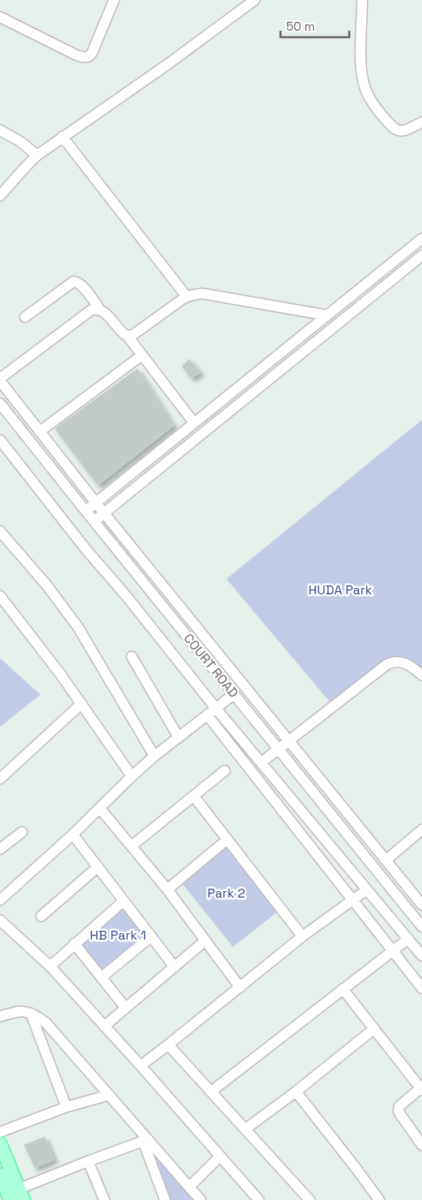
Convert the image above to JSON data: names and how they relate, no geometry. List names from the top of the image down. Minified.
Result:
{"streets":{"street":["COURT ROAD"]},"parks":["HUDA Park","Park 2","HB Park 1"],"scale_bar":"50 m"}
